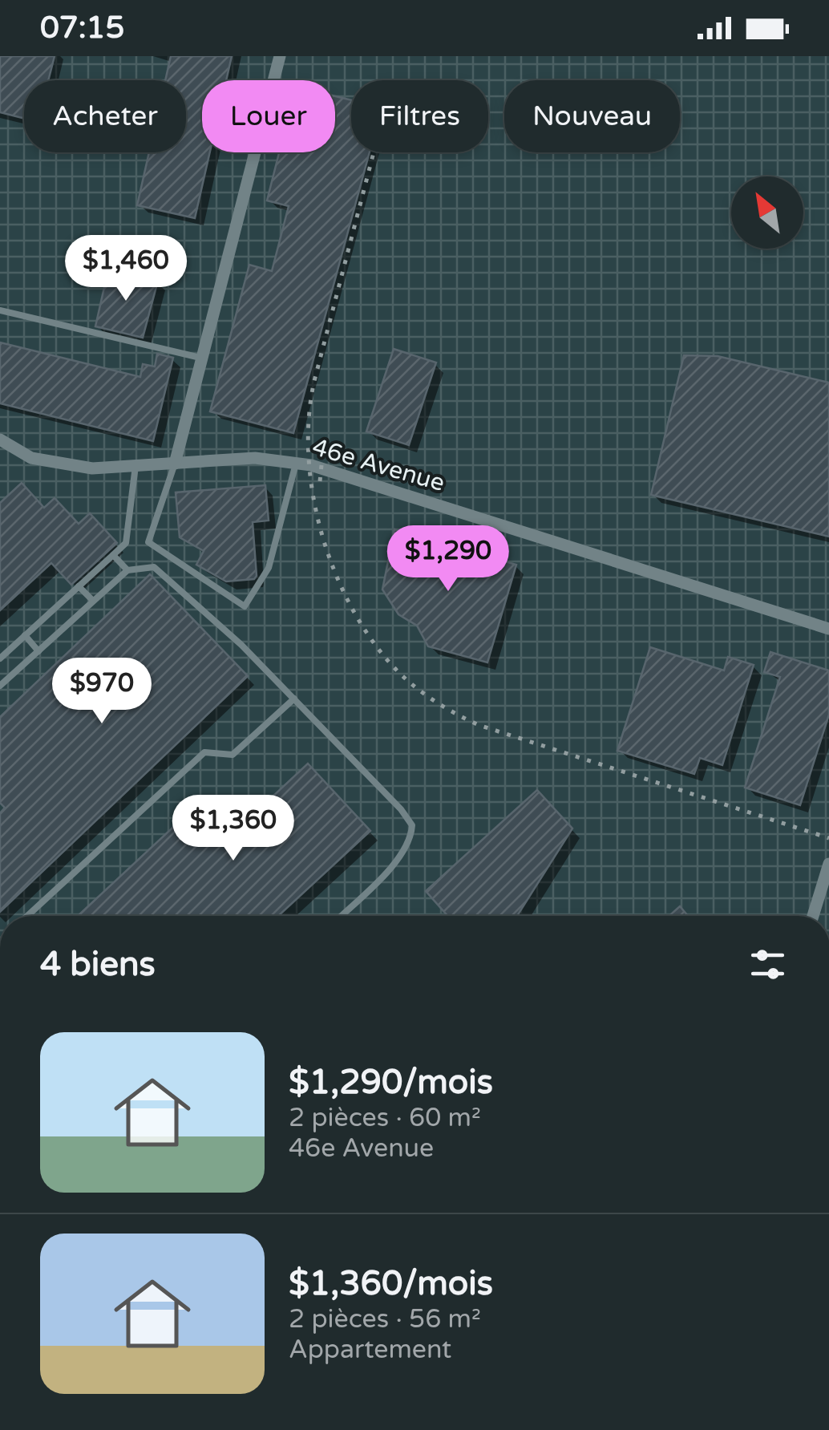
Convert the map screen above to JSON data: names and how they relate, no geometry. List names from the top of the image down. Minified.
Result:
{"streets":{"street":["46e Avenue"]},"north":"top left","page":{"status":"07:15","chip":["Acheter","Louer","Filtres","Nouveau"],"price":["$1,460","$1,290","$970","$1,360"],"heading":"4 biens","list":[{"name":"$1,290/mois","note":"2 pièces · 60 m² · 46e Avenue"},{"name":"$1,360/mois","note":"2 pièces · 56 m² · Appartement"}]}}
